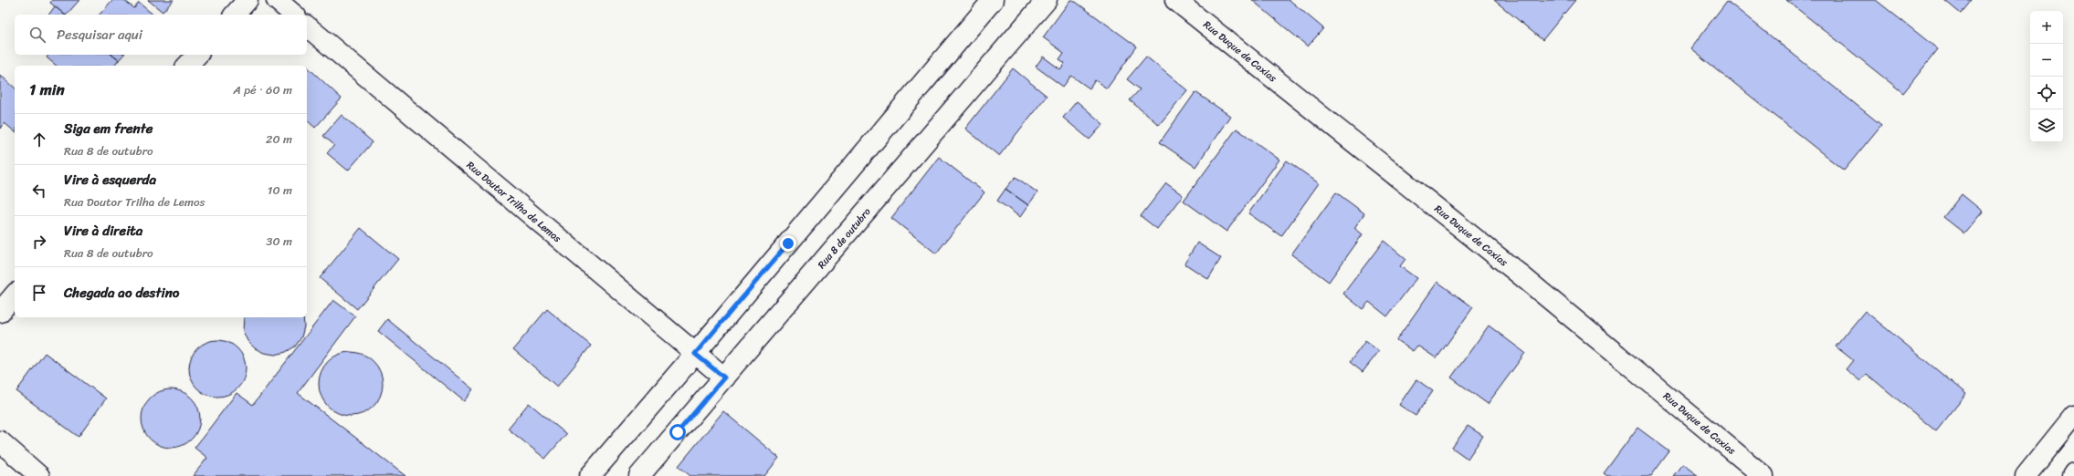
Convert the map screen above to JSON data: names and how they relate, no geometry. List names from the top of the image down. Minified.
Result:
{"streets":{"street":["Rua Duque de Caxias","Rua Doutor Trilha de Lemos","Rua 8 de outubro"]},"crossings":[["Rua Doutor Trilha de Lemos","Rua 8 de outubro"]],"page":{"map_buttons":["+","−"],"search":"Pesquisar aqui","heading":["1 min","A pé · 60 m"],"list":[["Siga em frente","Rua 8 de outubro","20 m"],["Vire à esquerda","Rua Doutor Trilha de Lemos","10 m"],["Vire à direita","Rua 8 de outubro","30 m"],"Chegada ao destino"]}}
